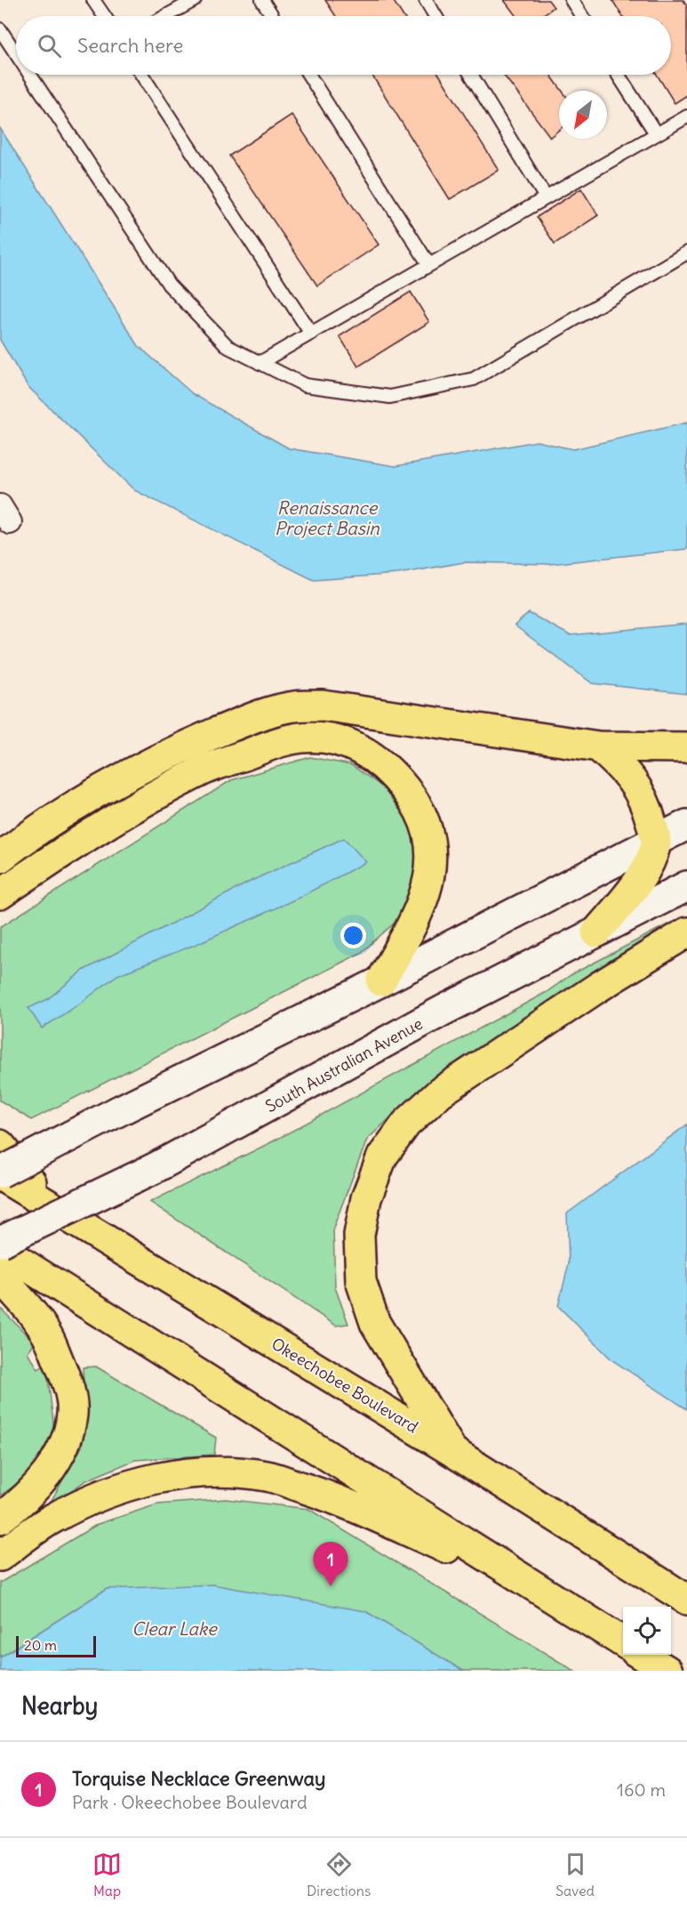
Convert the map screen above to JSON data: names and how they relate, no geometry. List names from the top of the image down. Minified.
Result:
{"streets":{"main road":["South Australian Avenue","Okeechobee Boulevard"]},"water":["Renaissance Project Basin","Clear Lake"],"scale_bar":"20 m","north":"bottom left","page":{"search":"Search here","pins":"1","scale":"20 m","heading":"Nearby","list":[{"mark":"1","name":"Torquise Necklace Greenway","note":"Park · Okeechobee Boulevard","value":"160 m"}],"nav":["Map","Directions","Saved"]}}
